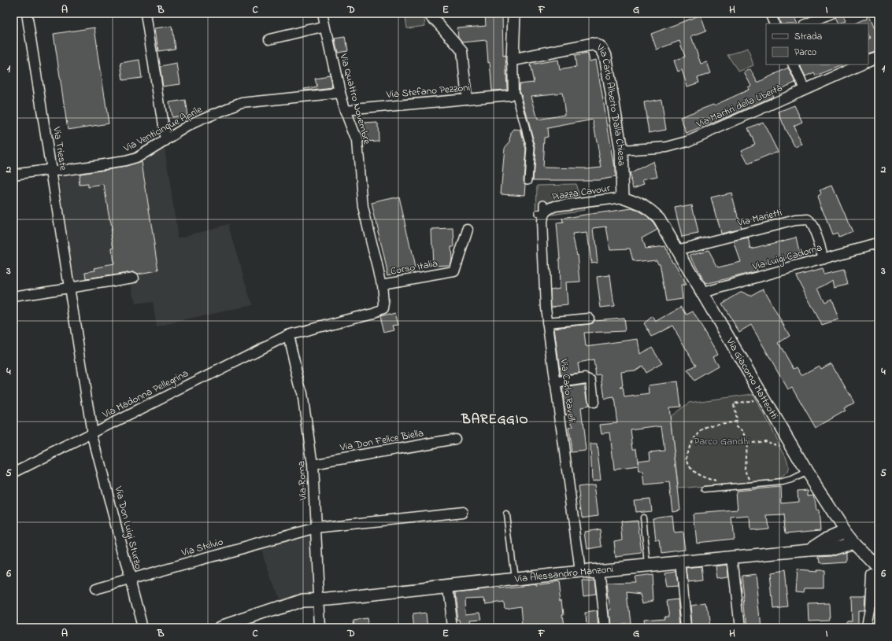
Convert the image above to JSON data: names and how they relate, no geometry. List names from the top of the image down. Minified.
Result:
{"streets":{"street":["Via Stefano Pezzoni","Via Quattro Novembre","Via Martiri della Libertà","Via Carlo Alberto Dalla Chiesa","Via Venticinque Aprile","Via Trieste","Piazza Cavour","Via Marietti","Via Luigi Cadorna","Corso Italia","Via Giacomo Matteotti","Via Carlo Ravelli","Via Madonna Pellegrina","Via Don Felice Biella","Via Roma","Via Don Luigi Sturzo","Via Stelvio","Via Alessandro Manzoni"]},"crossings":[["Via Stefano Pezzoni","Via Quattro Novembre"],["Via Quattro Novembre","Via Venticinque Aprile"],["Via Quattro Novembre","Corso Italia"],["Via Martiri della Libertà","Via Carlo Alberto Dalla Chiesa"],["Via Carlo Alberto Dalla Chiesa","Piazza Cavour"],["Via Carlo Alberto Dalla Chiesa","Via Giacomo Matteotti"],["Via Venticinque Aprile","Via Trieste"],["Via Trieste","Via Madonna Pellegrina"],["Via Trieste","Via Don Luigi Sturzo"],["Piazza Cavour","Via Giacomo Matteotti"],["Piazza Cavour","Via Carlo Ravelli"],["Via Marietti","Via Luigi Cadorna"],["Via Marietti","Via Giacomo Matteotti"],["Via Luigi Cadorna","Via Giacomo Matteotti"],["Corso Italia","Via Madonna Pellegrina"],["Corso Italia","Via Roma"],["Via Giacomo Matteotti","Via Alessandro Manzoni"],["Via Carlo Ravelli","Via Alessandro Manzoni"],["Via Madonna Pellegrina","Via Roma"],["Via Madonna Pellegrina","Via Don Luigi Sturzo"],["Via Don Felice Biella","Via Roma"],["Via Roma","Via Stelvio"],["Via Roma","Via Alessandro Manzoni"],["Via Don Luigi Sturzo","Via Stelvio"]],"districts":["BAREGGIO"],"parks":["Parco Gandhi"],"legend":["Strada","Parco"],"grid":{"columns":["A","B","C","D","E","F","G","H","I"],"rows":["1","2","3","4","5","6"]}}
